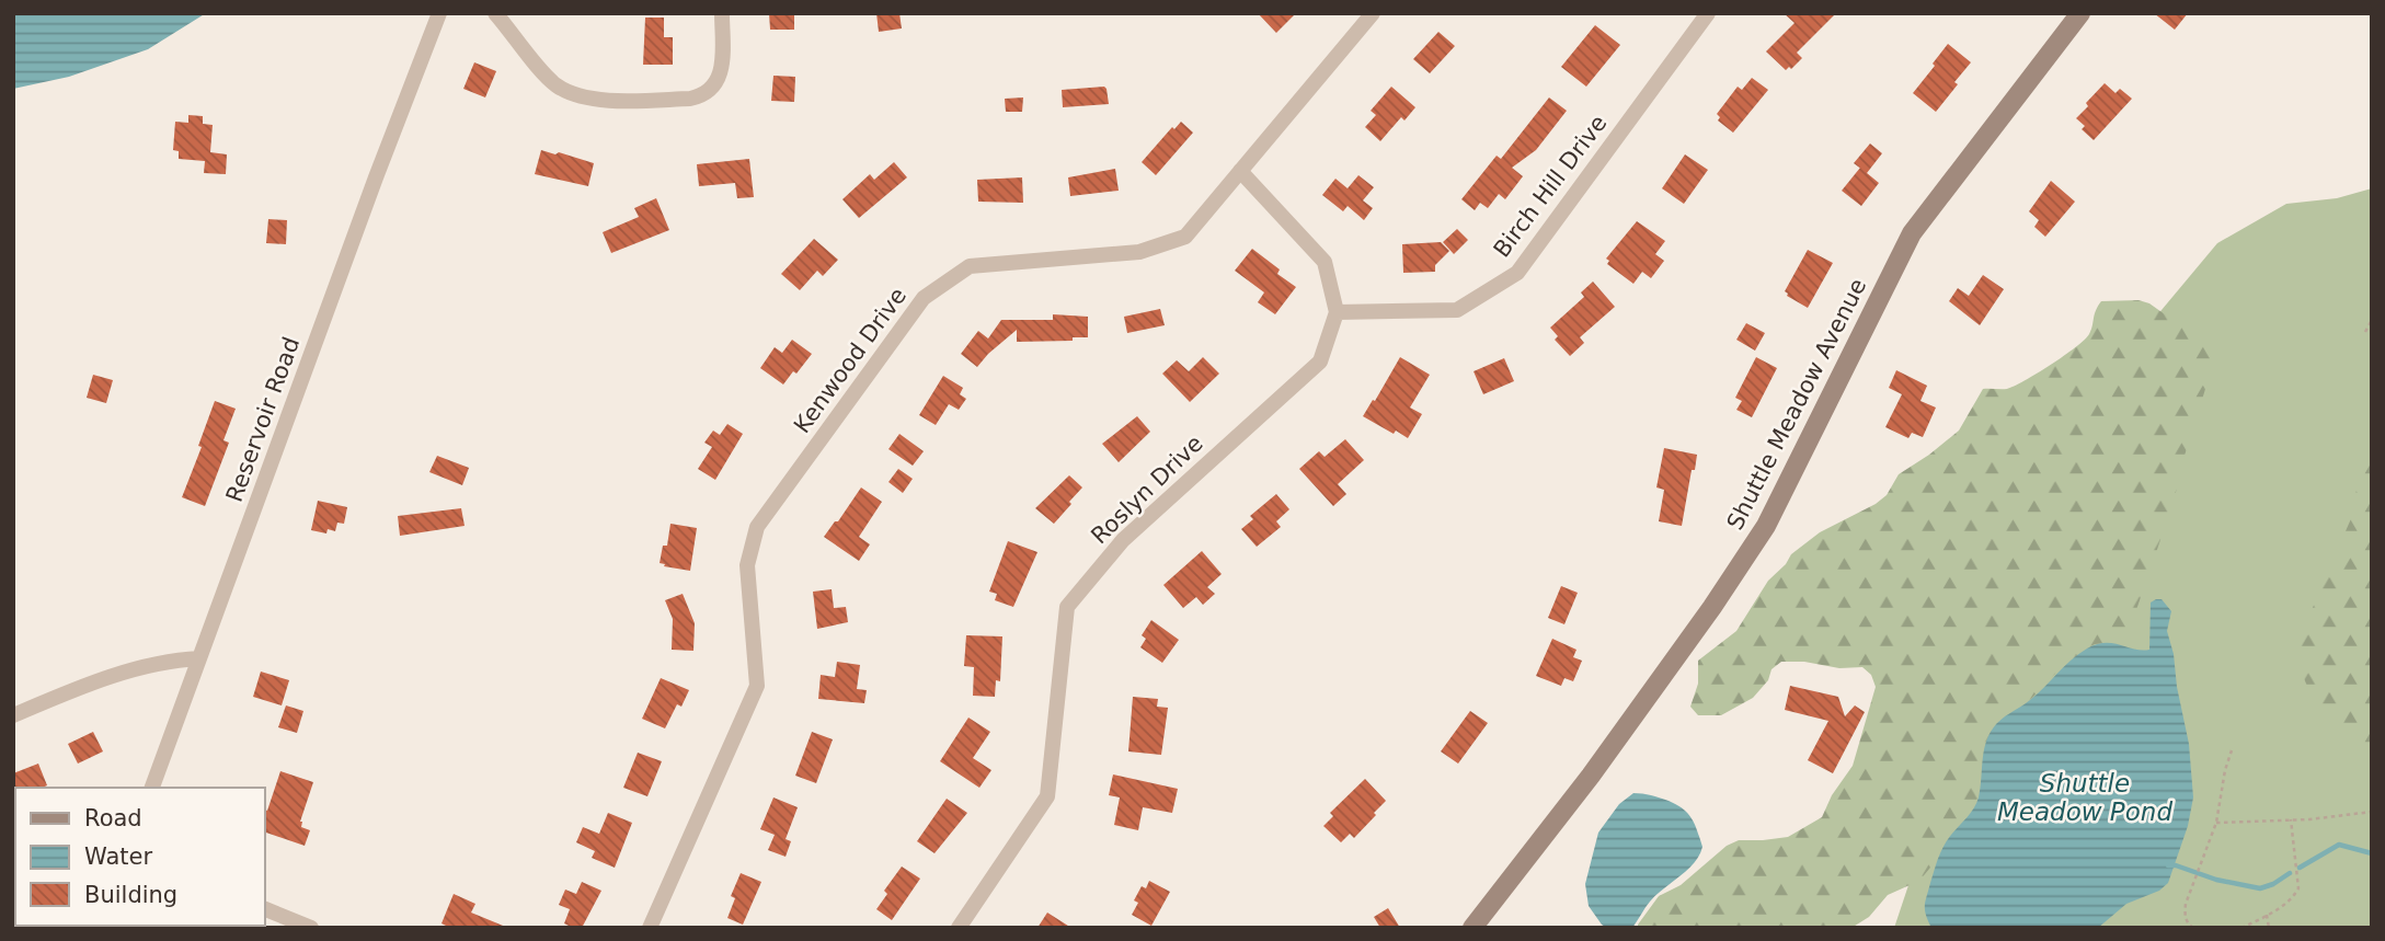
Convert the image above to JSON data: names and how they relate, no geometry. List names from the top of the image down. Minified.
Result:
{"streets":{"street":["Birch Hill Drive","Kenwood Drive","Shuttle Meadow Avenue","Reservoir Road","Roslyn Drive"]},"crossings":[["Birch Hill Drive","Roslyn Drive"]],"water":["Shuttle Meadow Pond"],"legend":["Road","Water","Building"]}
